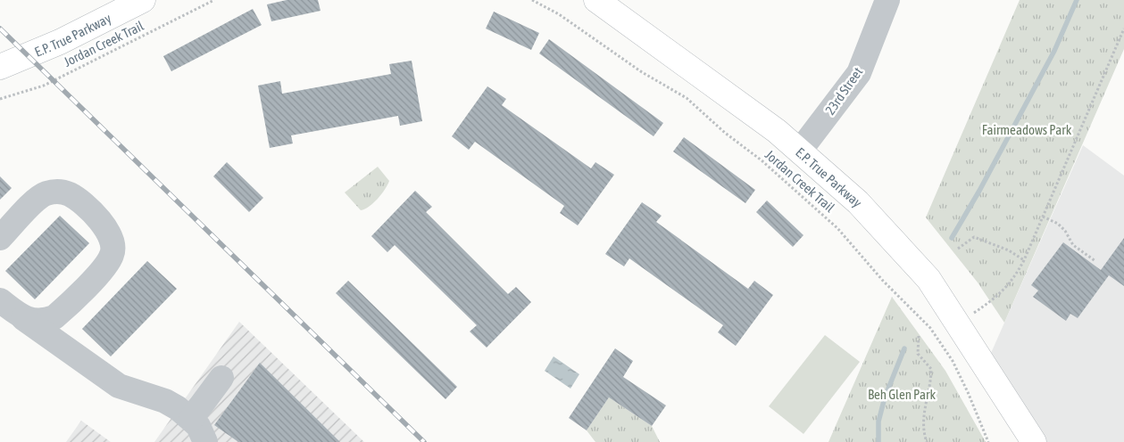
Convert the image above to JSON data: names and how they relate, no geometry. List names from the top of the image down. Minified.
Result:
{"streets":{"main road":["E.P. True Parkway"],"street":["23rd Street"],"path":["Jordan Creek Trail"]},"crossings":[["E.P. True Parkway","23rd Street"]],"parks":["Fairmeadows Park","Beh Glen Park"]}
